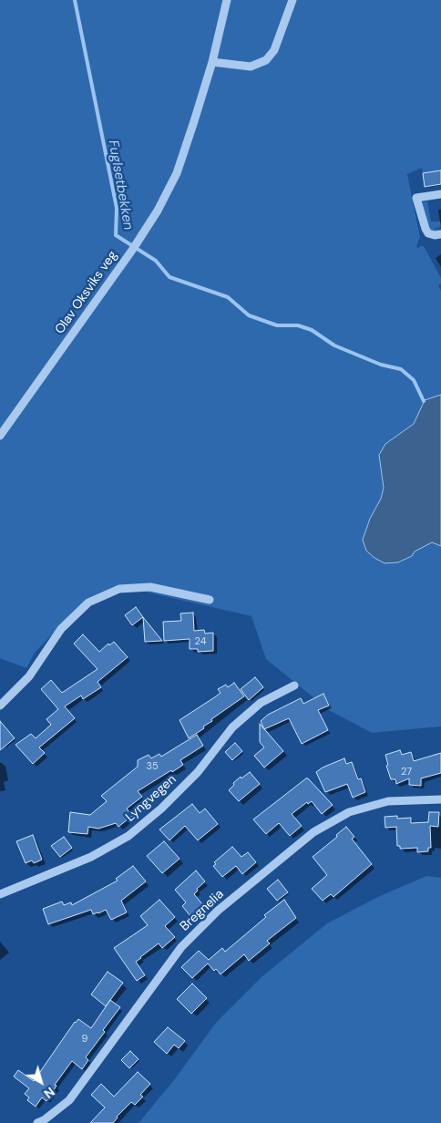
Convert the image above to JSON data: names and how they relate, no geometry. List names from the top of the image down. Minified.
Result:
{"streets":{"street":["Olav Oksviks veg","Lyngvegen","Bregnelia"]},"water":["Fuglsetbekken"],"house_numbers":["24","35","27","9"],"north":"bottom right"}
